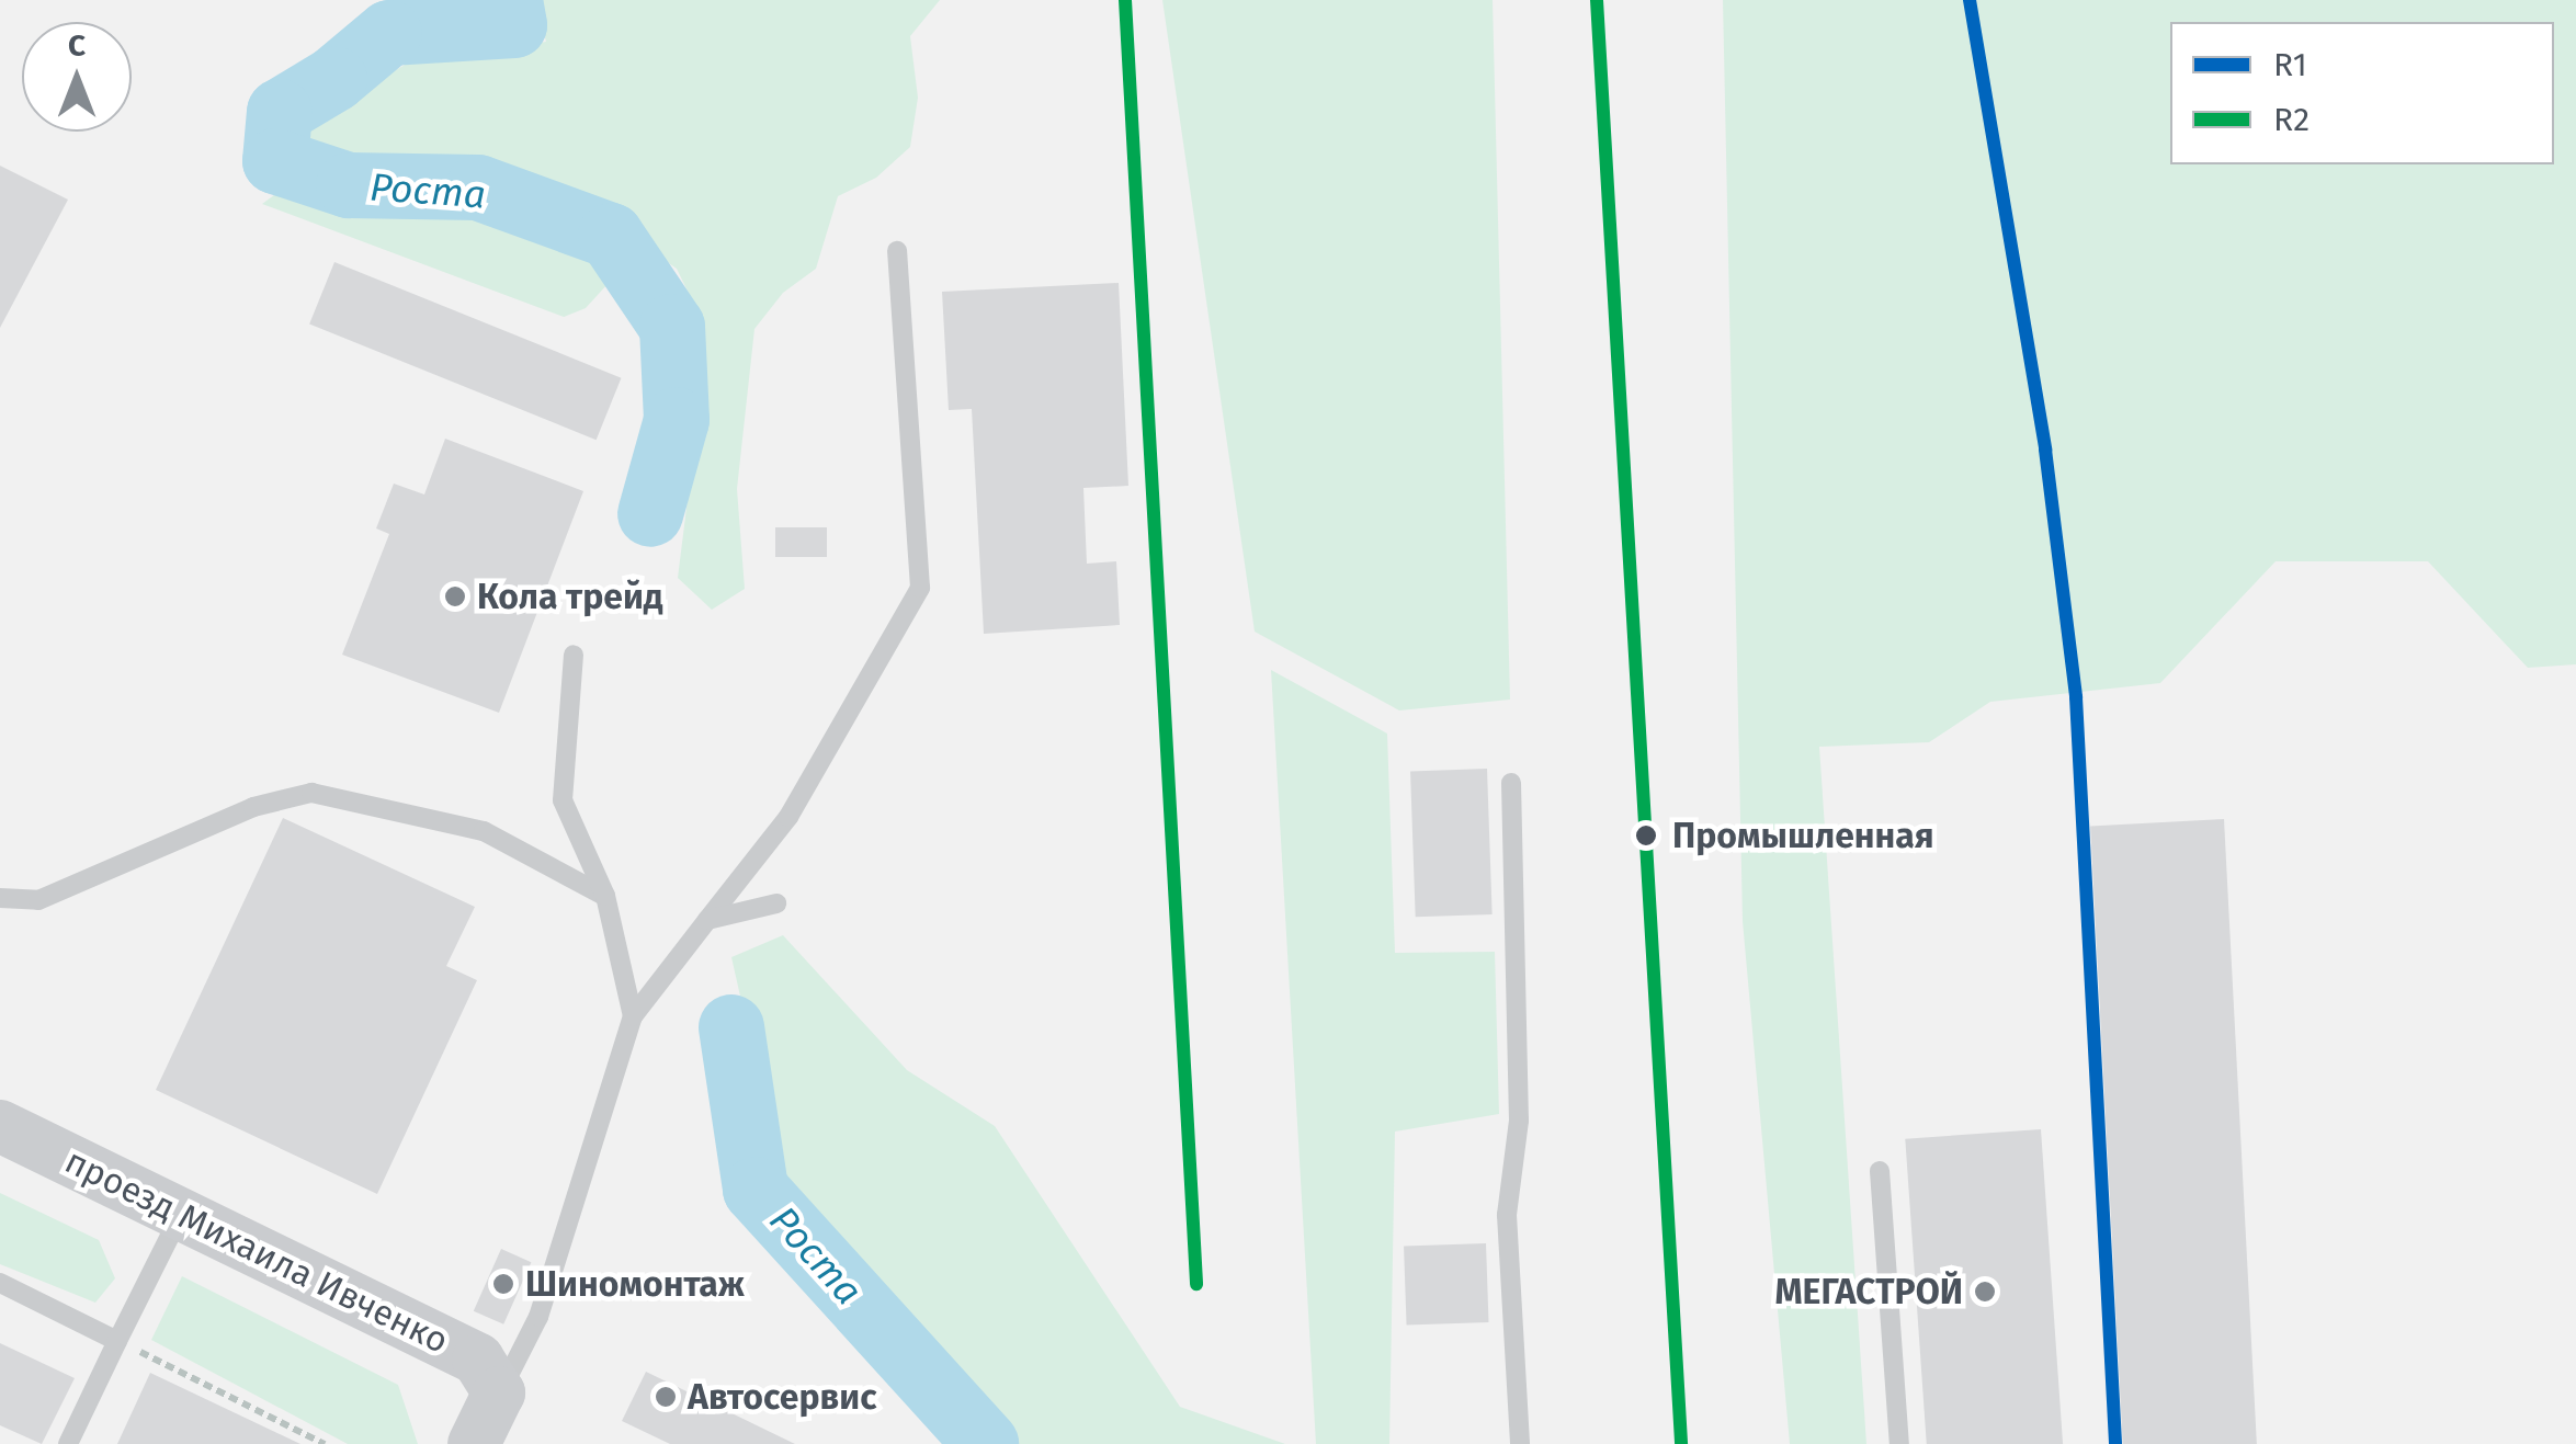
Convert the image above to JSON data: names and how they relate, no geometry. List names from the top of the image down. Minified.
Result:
{"streets":{"street":["проезд Михаила Ивченко"]},"water":["Роста"],"places":["Кола трейд","Промышленная","Шиномонтаж","МЕГАСТРОЙ","Автосервис"],"lines":["transit line R1","transit line R2"],"legend":["R1","R2"],"north":"top"}
